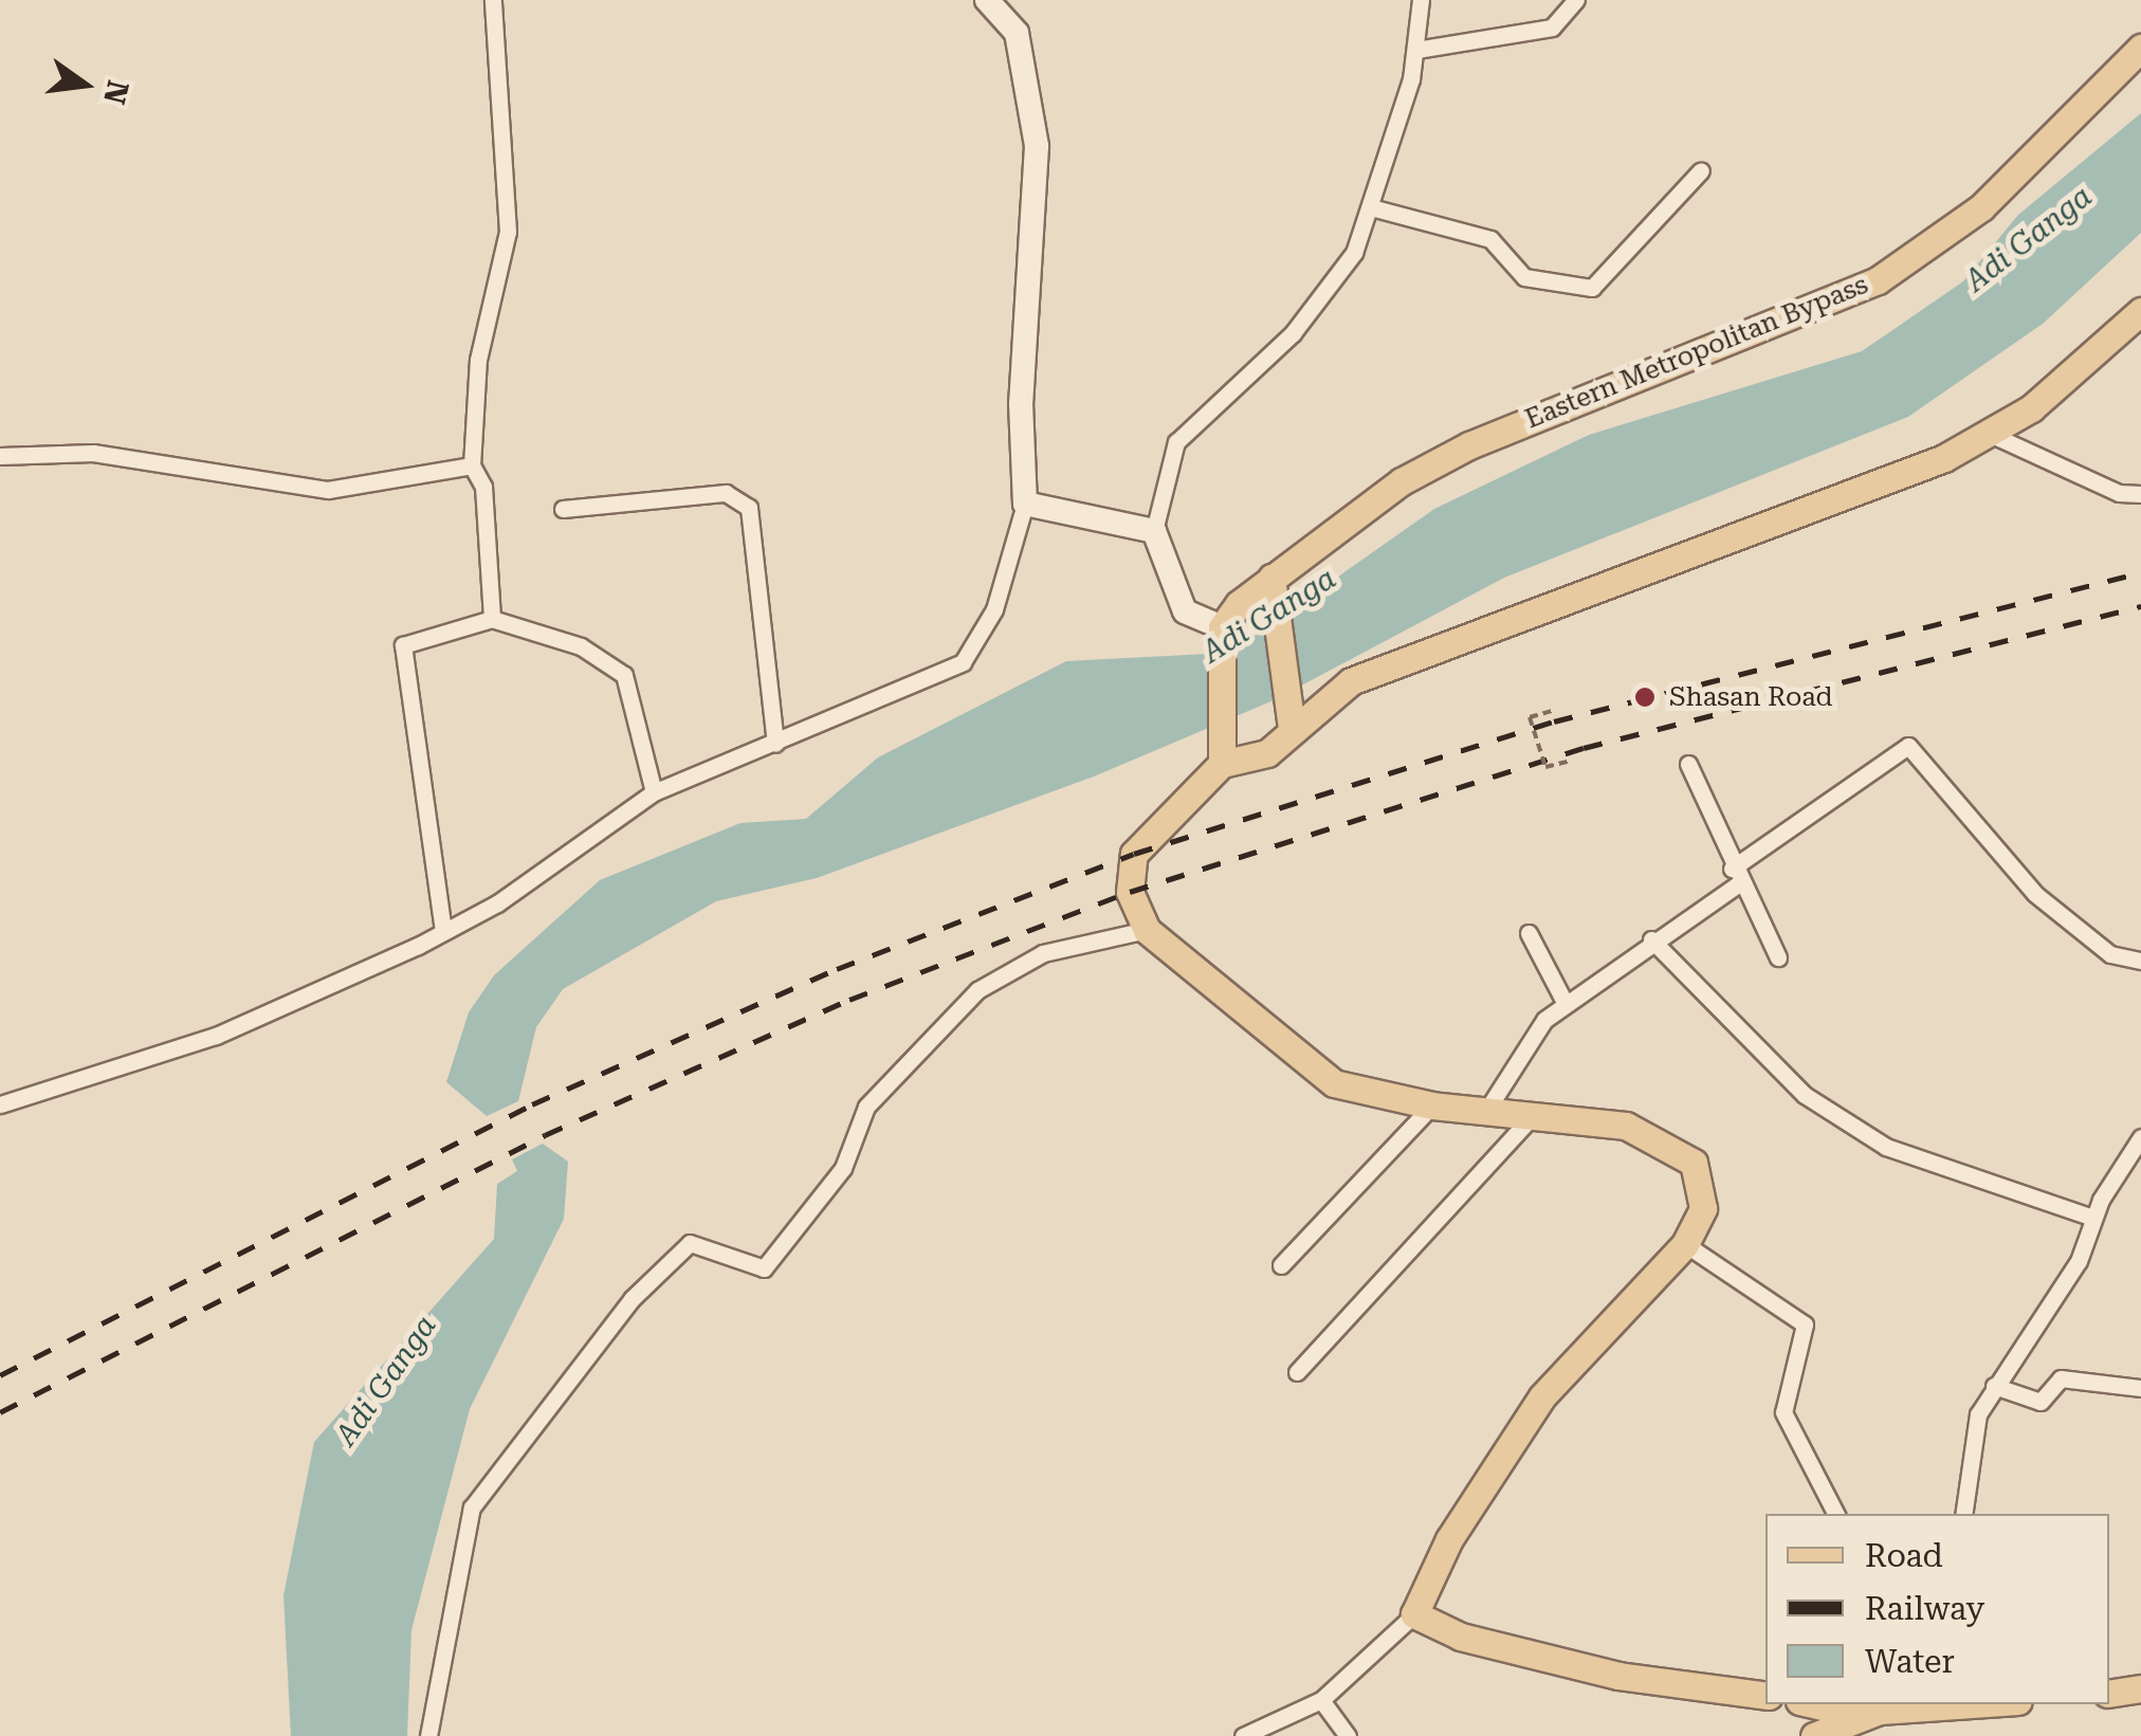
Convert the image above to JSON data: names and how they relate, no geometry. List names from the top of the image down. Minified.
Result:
{"streets":{"main road":["Eastern Metropolitan Bypass"]},"water":["Adi Ganga"],"places":["Shasan Road"],"legend":["Road","Railway","Water"],"north":"right"}
